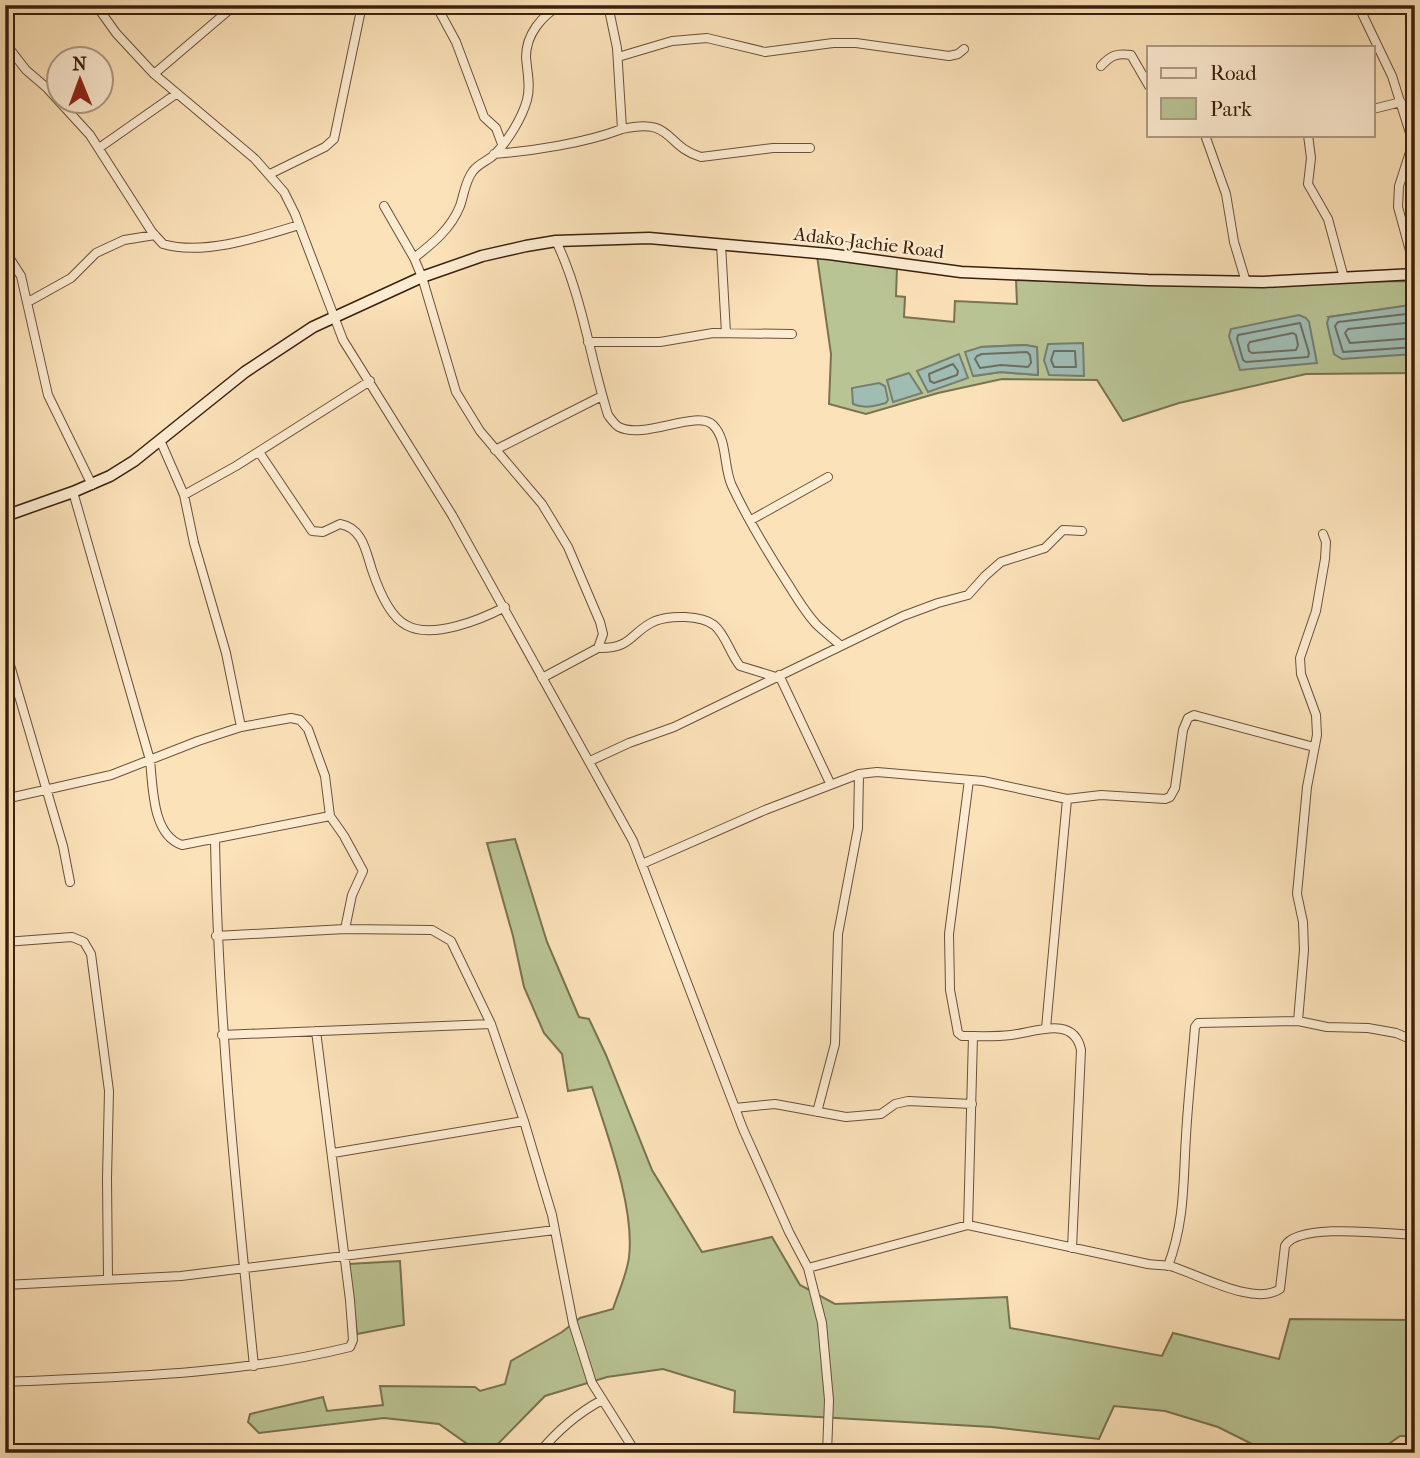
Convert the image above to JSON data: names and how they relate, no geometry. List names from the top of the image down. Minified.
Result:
{"streets":{"street":["Adako-Jachie Road"]},"legend":["Road","Park"],"north":"top"}
